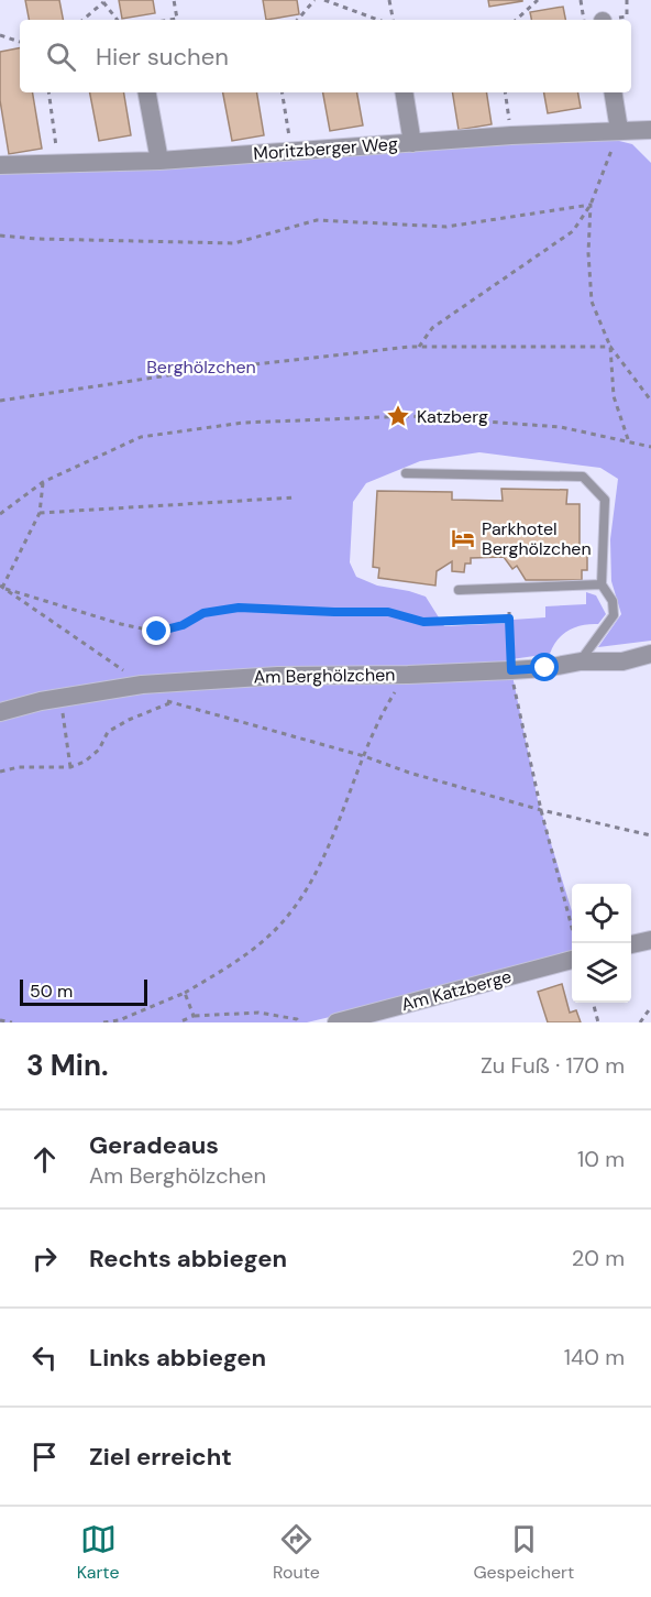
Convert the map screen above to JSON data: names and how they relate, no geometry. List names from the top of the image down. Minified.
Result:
{"streets":{"street":["Moritzberger Weg","Am Berghölzchen","Am Katzberge"]},"parks":["Berghölzchen"],"places":{"place":["Katzberg"],"hotel":["Parkhotel Berghölzchen"]},"scale_bar":"50 m","page":{"search":"Hier suchen","scale":"50 m","heading":["3 Min.","Zu Fuß · 170 m"],"list":[["Geradeaus","Am Berghölzchen","10 m"],["Rechts abbiegen","20 m"],["Links abbiegen","140 m"],"Ziel erreicht"],"nav":["Karte","Route","Gespeichert"]}}
